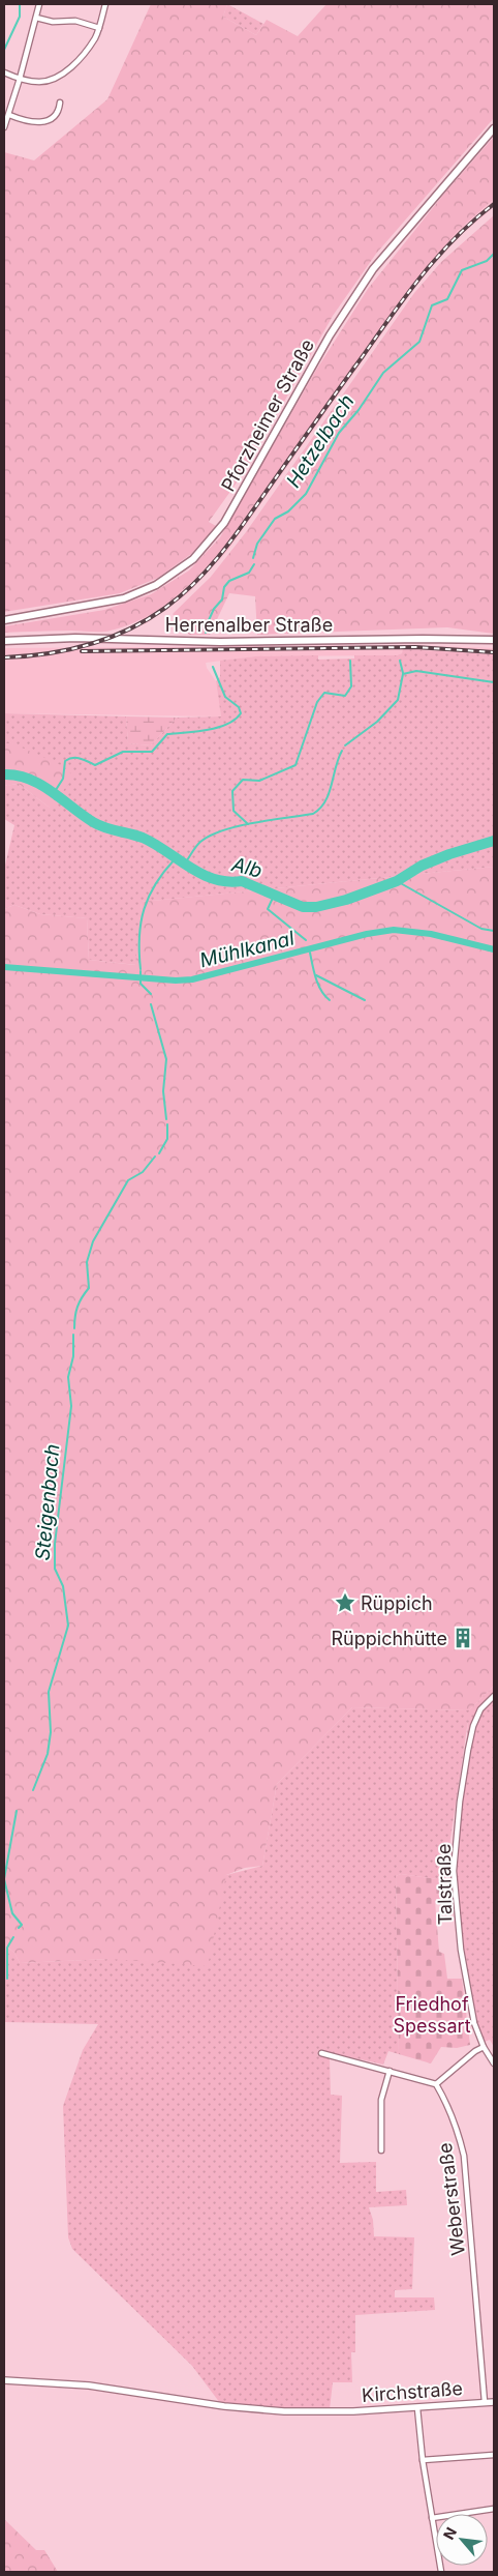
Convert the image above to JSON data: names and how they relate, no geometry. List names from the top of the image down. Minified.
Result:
{"streets":{"main road":["Pforzheimer Straße","Herrenalber Straße"],"street":["Talstraße","Weberstraße","Kirchstraße"]},"crossings":[["Weberstraße","Kirchstraße"]],"water":["Hetzelbach","Alb","Mühlkanal","Steigenbach"],"parks":["Friedhof Spessart"],"places":{"place":["Rüppich"],"building":["Rüppichhütte"]},"north":"top left"}
